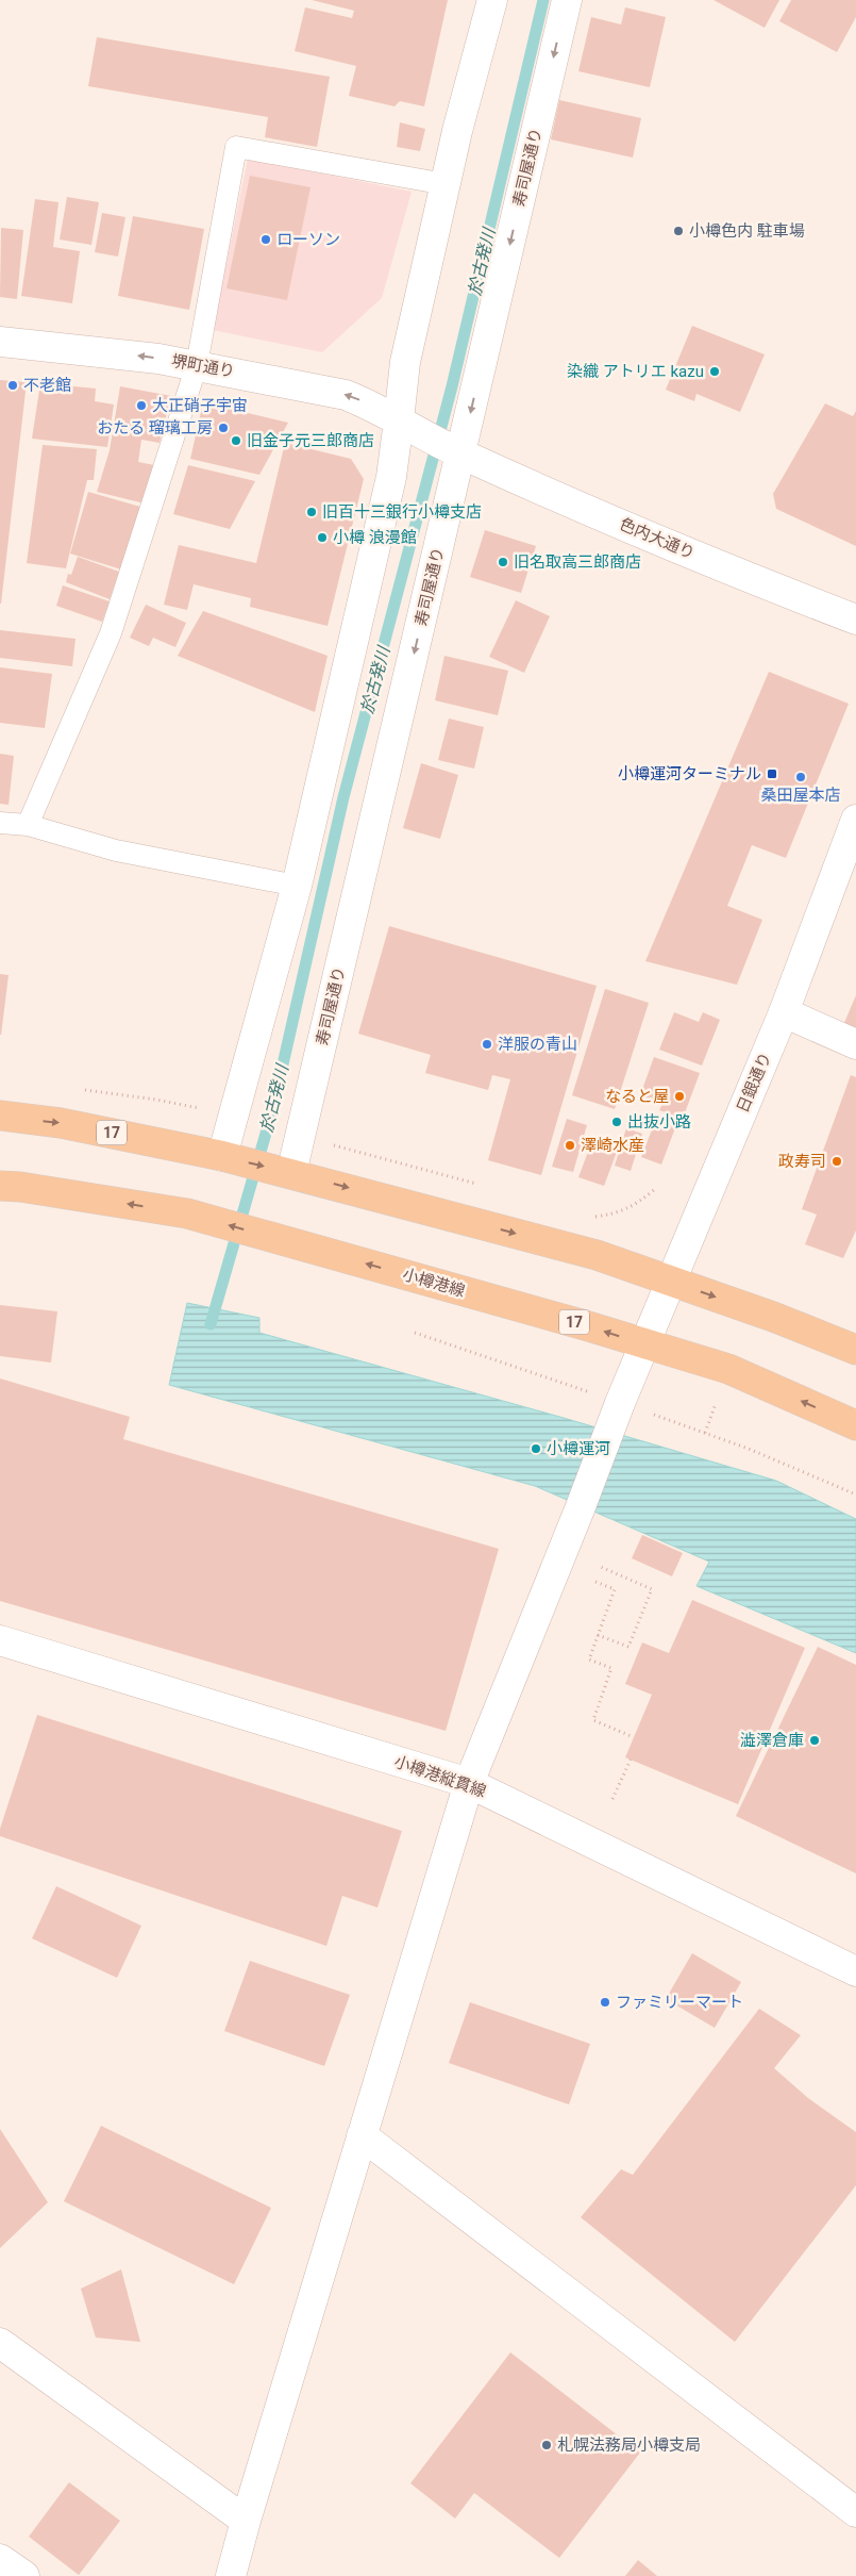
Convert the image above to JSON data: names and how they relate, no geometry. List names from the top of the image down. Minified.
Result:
{"streets":{"main road":["17","小樽港線"],"street":["寿司屋通り","堺町通り","色内大通り","日銀通り","小樽港縦貫線"]},"crossings":[["寿司屋通り","色内大通り"],["寿司屋通り","17"],["堺町通り","色内大通り"],["日銀通り","17"],["日銀通り","小樽港線"],["日銀通り","小樽港縦貫線"]],"one_way":["堺町通り"],"water":["於古発川"],"places":{"other":["小樽色内 駐車場","ローソン","染織 アトリエ kazu","不老館","大正硝子宇宙","おたる 瑠璃工房","旧金子元三郎商店","旧百十三銀行小樽支店","小樽 浪漫館","旧名取高三郎商店","桑田屋本店","洋服の青山","なると屋","出抜小路","澤崎水産","政寿司","小樽運河","澁澤倉庫","ファミリーマート","札幌法務局小樽支局"],"transit":["小樽運河ターミナル"]}}
